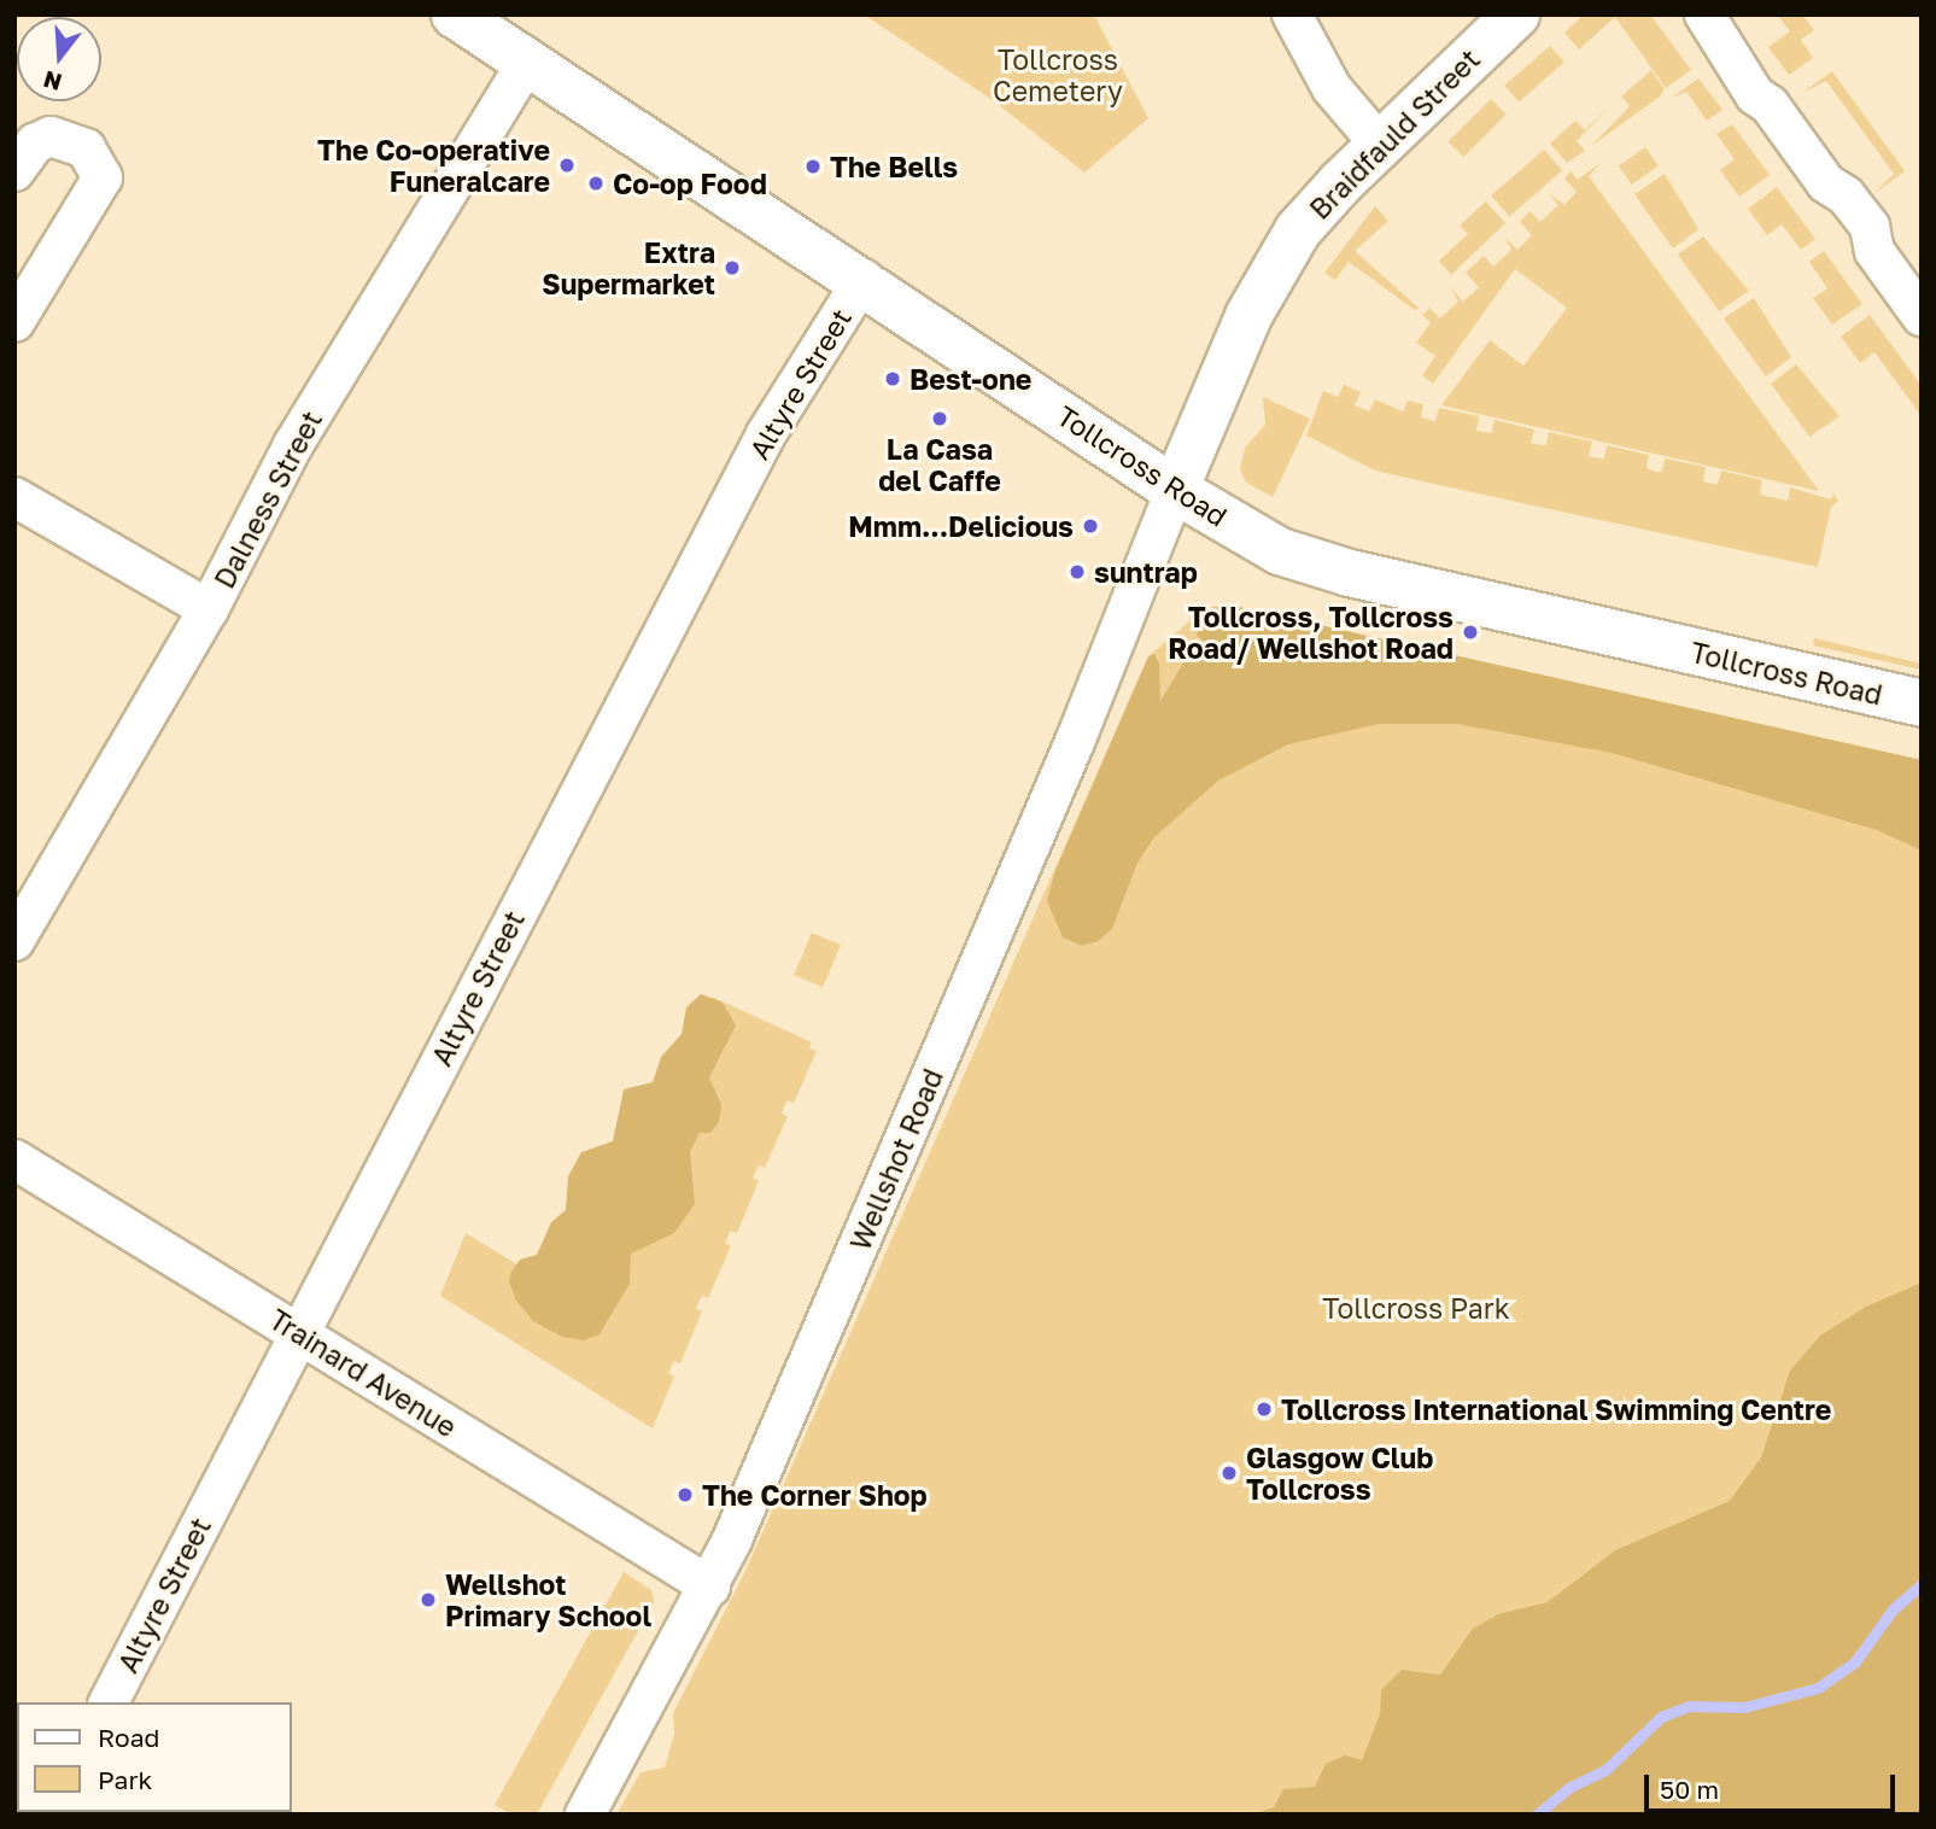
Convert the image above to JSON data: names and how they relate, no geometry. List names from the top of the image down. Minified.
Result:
{"streets":{"street":["Braidfauld Street","Altyre Street","Tollcross Road","Dalness Street","Wellshot Road","Trainard Avenue"]},"crossings":[["Braidfauld Street","Tollcross Road"],["Braidfauld Street","Wellshot Road"],["Altyre Street","Tollcross Road"],["Altyre Street","Trainard Avenue"],["Tollcross Road","Dalness Street"],["Tollcross Road","Wellshot Road"],["Wellshot Road","Trainard Avenue"]],"parks":["Tollcross Cemetery","Tollcross Park"],"places":["The Co-operative Funeralcare","The Bells","Co-op Food","Extra Supermarket","Best-one","La Casa del Caffe","Mmm...Delicious","suntrap","Tollcross, Tollcross Road/ Wellshot Road","Tollcross International Swimming Centre","Glasgow Club Tollcross","The Corner Shop","Wellshot Primary School"],"legend":["Road","Park"],"scale_bar":"50 m","north":"bottom"}
